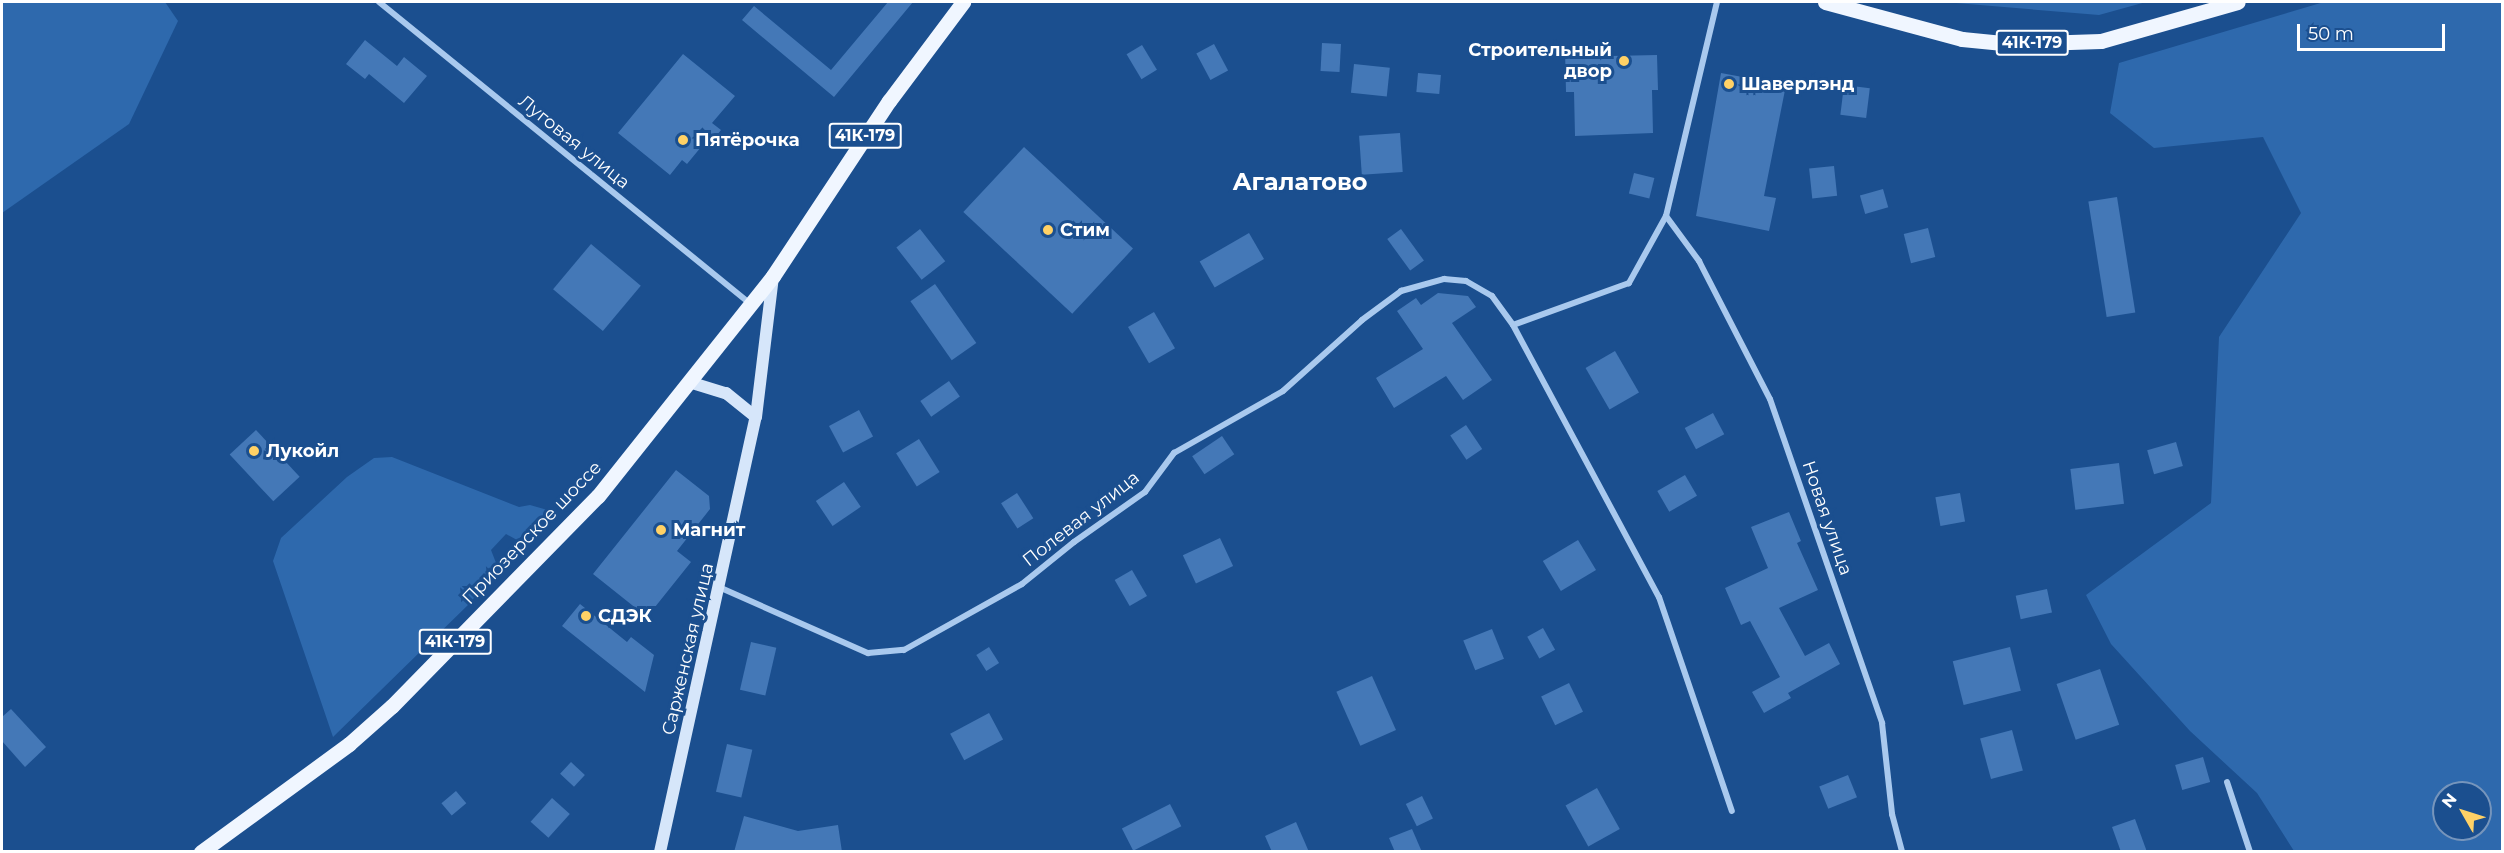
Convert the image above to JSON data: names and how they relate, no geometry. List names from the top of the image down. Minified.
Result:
{"streets":{"main road":["41К-179","Приозерское шоссе","Сарженская улица"],"street":["Луговая улица","Новая улица","Полевая улица"]},"crossings":[["41К-179","Приозерское шоссе"],["41К-179","Сарженская улица"],["Луговая улица","Приозерское шоссе"],["Полевая улица","Сарженская улица"],["Приозерское шоссе","Сарженская улица"]],"districts":["Агалатово"],"places":["Строительный двор","Шаверлэнд","Пятёрочка","Стим","Лукойл","Магнит","СДЭК"],"scale_bar":"50 m","north":"top left"}
